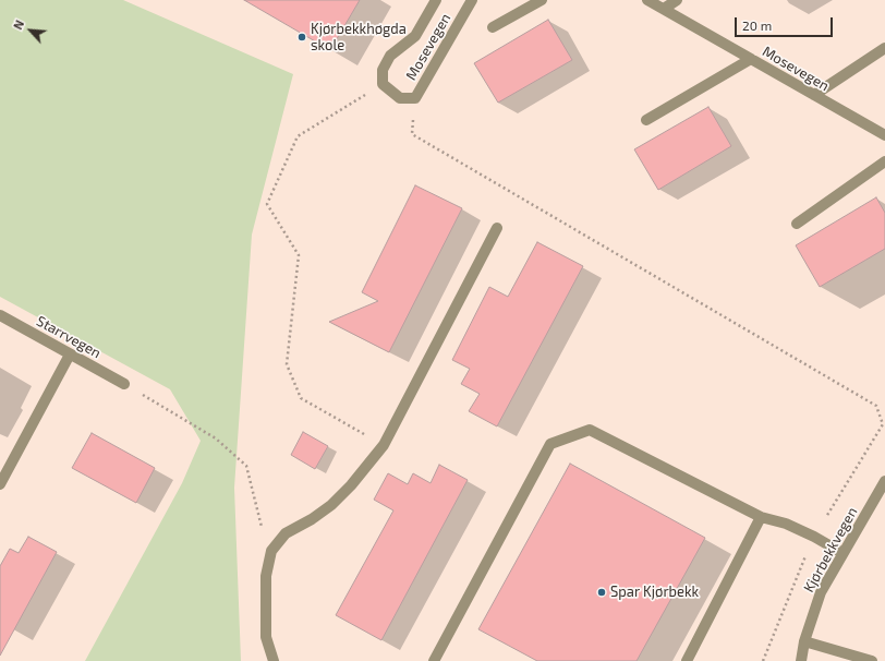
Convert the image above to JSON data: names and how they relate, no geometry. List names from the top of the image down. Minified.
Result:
{"streets":{"street":["Mosevegen","Starrvegen","Kjørbekkvegen"]},"places":["Kjørbekkhøgda skole","Spar Kjørbekk"],"scale_bar":"20 m","north":"top left"}
